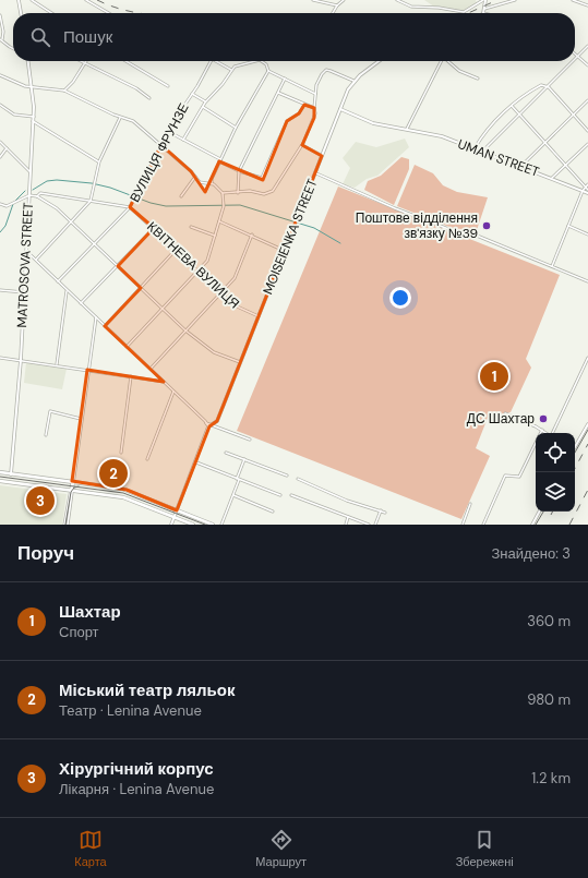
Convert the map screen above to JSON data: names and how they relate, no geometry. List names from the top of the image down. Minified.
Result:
{"streets":{"street":["ВУЛИЦЯ ФРУНЗЕ","UMAN STREET","MOISEIENKA STREET","MATROSOVA STREET","КВІТНЕВА ВУЛИЦЯ"]},"crossings":[["ВУЛИЦЯ ФРУНЗЕ","КВІТНЕВА ВУЛИЦЯ"],["UMAN STREET","MOISEIENKA STREET"],["MOISEIENKA STREET","КВІТНЕВА ВУЛИЦЯ"]],"places":["Поштове відділення зв'язку №39","ДС Шахтар"],"page":{"search":"Пошук","pins":["1","2","3"],"heading":["Поруч","Знайдено: 3"],"list":[{"mark":"1","name":"Шахтар","note":"Спорт","value":"360 m"},{"mark":"2","name":"Міський театр ляльок","note":"Театр · Lenina Avenue","value":"980 m"},{"mark":"3","name":"Хірургічний корпус","note":"Лікарня · Lenina Avenue","value":"1.2 km"}],"nav":["Карта","Маршрут","Збережені"]}}
